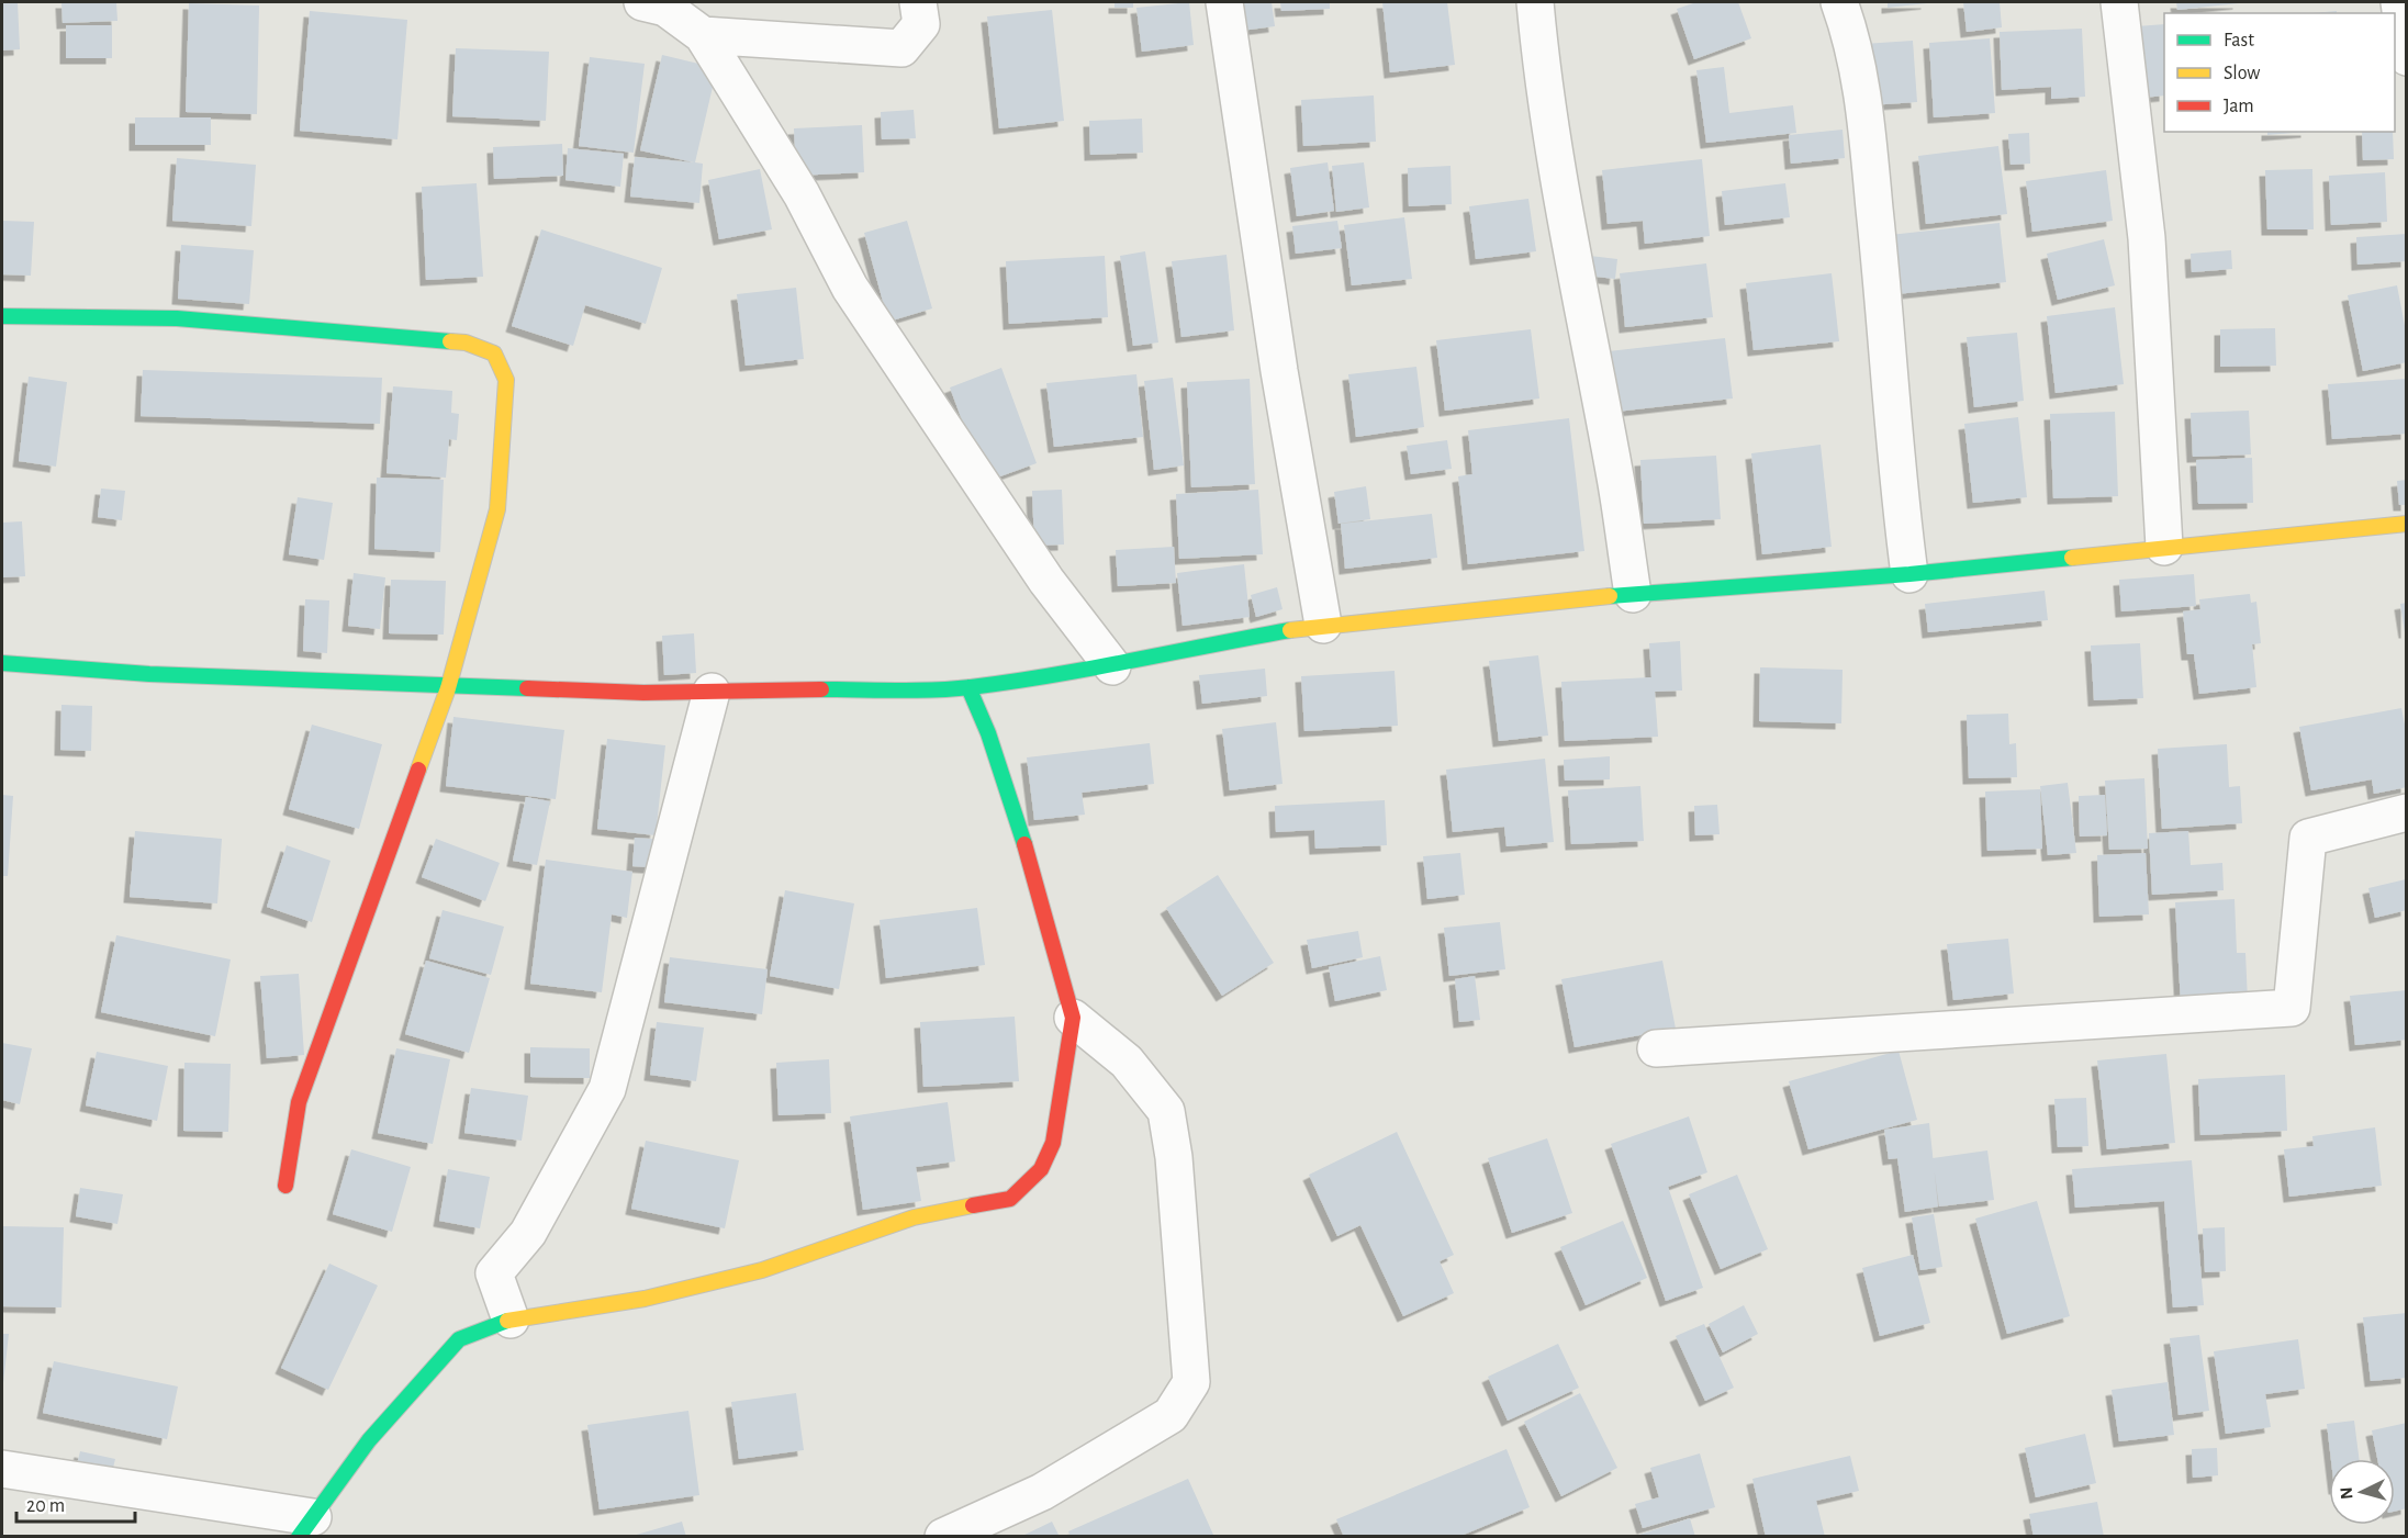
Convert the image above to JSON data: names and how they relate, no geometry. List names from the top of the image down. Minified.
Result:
{"legend":["Fast","Slow","Jam"],"scale_bar":"20 m","north":"left"}
